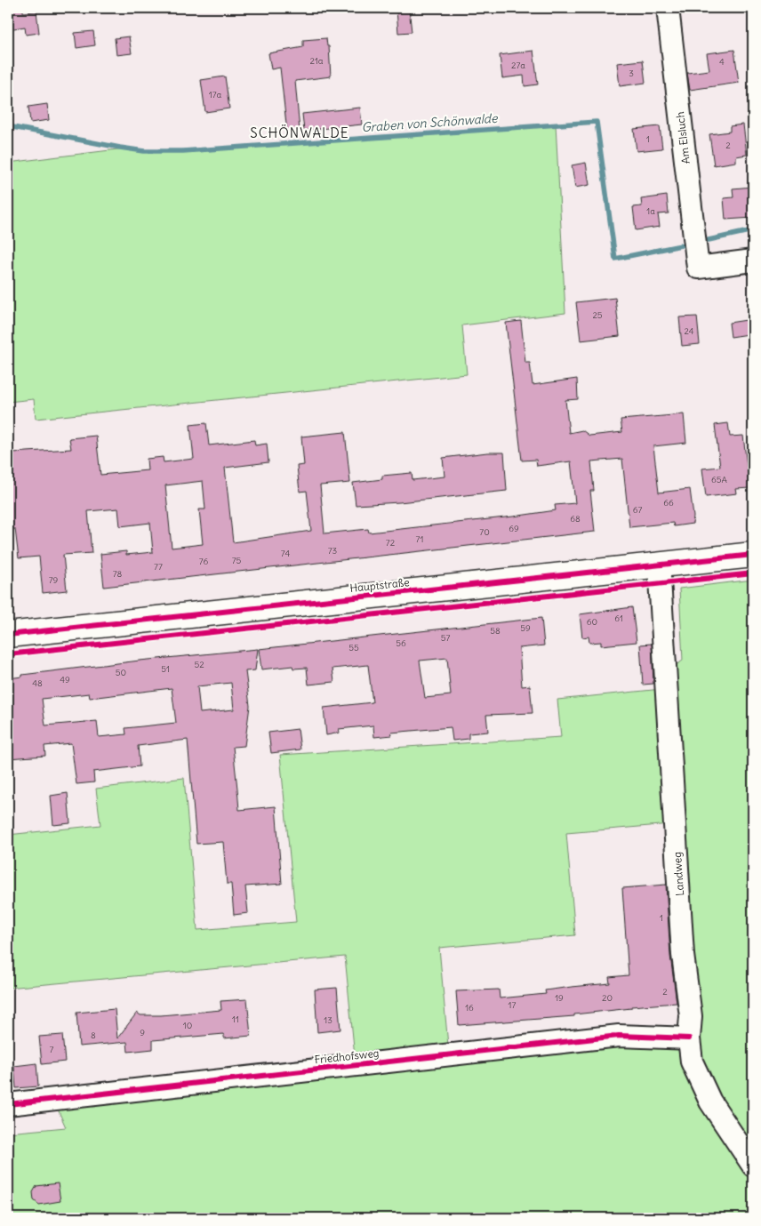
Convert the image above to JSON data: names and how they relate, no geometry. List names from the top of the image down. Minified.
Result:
{"streets":{"main road":["Hauptstraße"],"street":["Am Elsluch","Landweg","Friedhofsweg"]},"crossings":[["Hauptstraße","Landweg"],["Landweg","Friedhofsweg"]],"districts":["SCHÖNWALDE"],"water":["Graben von Schönwalde"],"house_numbers":["21a","4","27a","3","17a","1","2","1a","25","24","65A","66","67","68","69","70","71","72","73","74","75","76","77","78","79","61","60","59","58","57","56","55","52","51","50","49","48","1","2","19","20","17","16","11","13","10","9","8","7"]}
